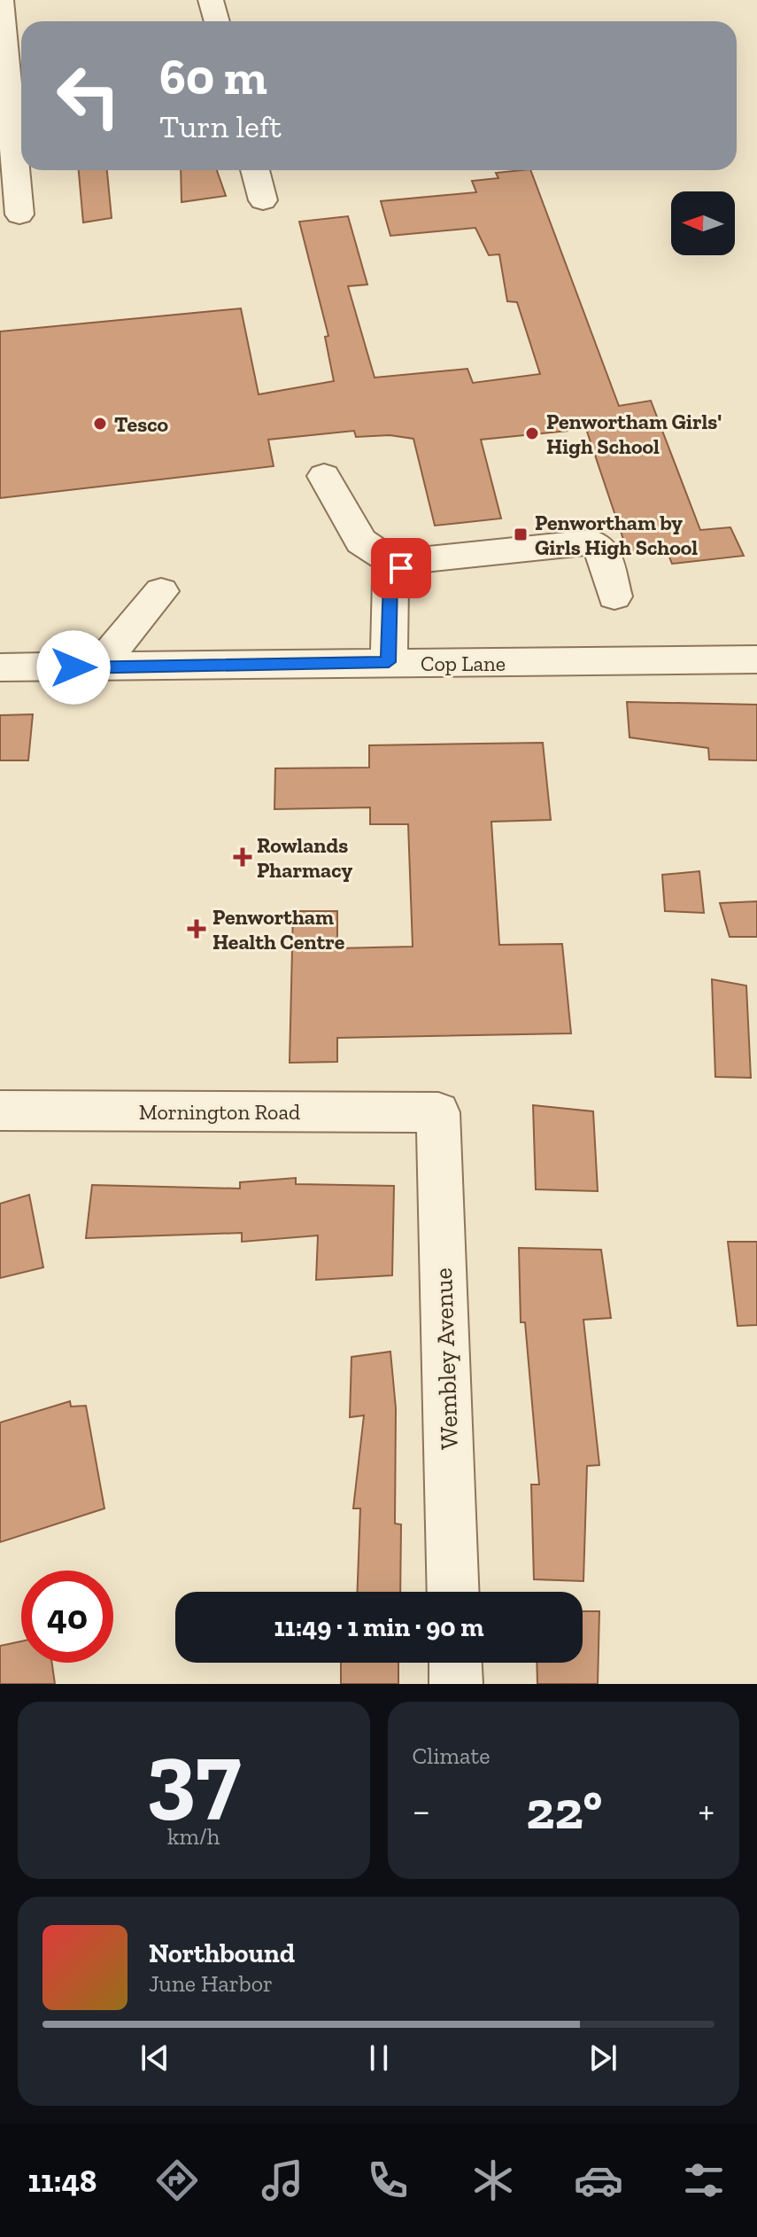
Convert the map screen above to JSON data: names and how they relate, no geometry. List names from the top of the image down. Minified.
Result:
{"streets":{"street":["Cop Lane","Mornington Road","Wembley Avenue"]},"crossings":[["Mornington Road","Wembley Avenue"]],"places":{"other":["Tesco","Penwortham Girls' High School"],"transit":["Penwortham by Girls High School"],"health":["Rowlands Pharmacy","Penwortham Health Centre"]},"north":"left","page":{"turn":["60 m","Turn left"],"limit":"40","trip":"11:49 · 1 min · 90 m","tile":[["37","km/h"],"Climate"],"heat":["−","22°","+"],"song":["Northbound","June Harbor"],"tabs":"11:48"}}
